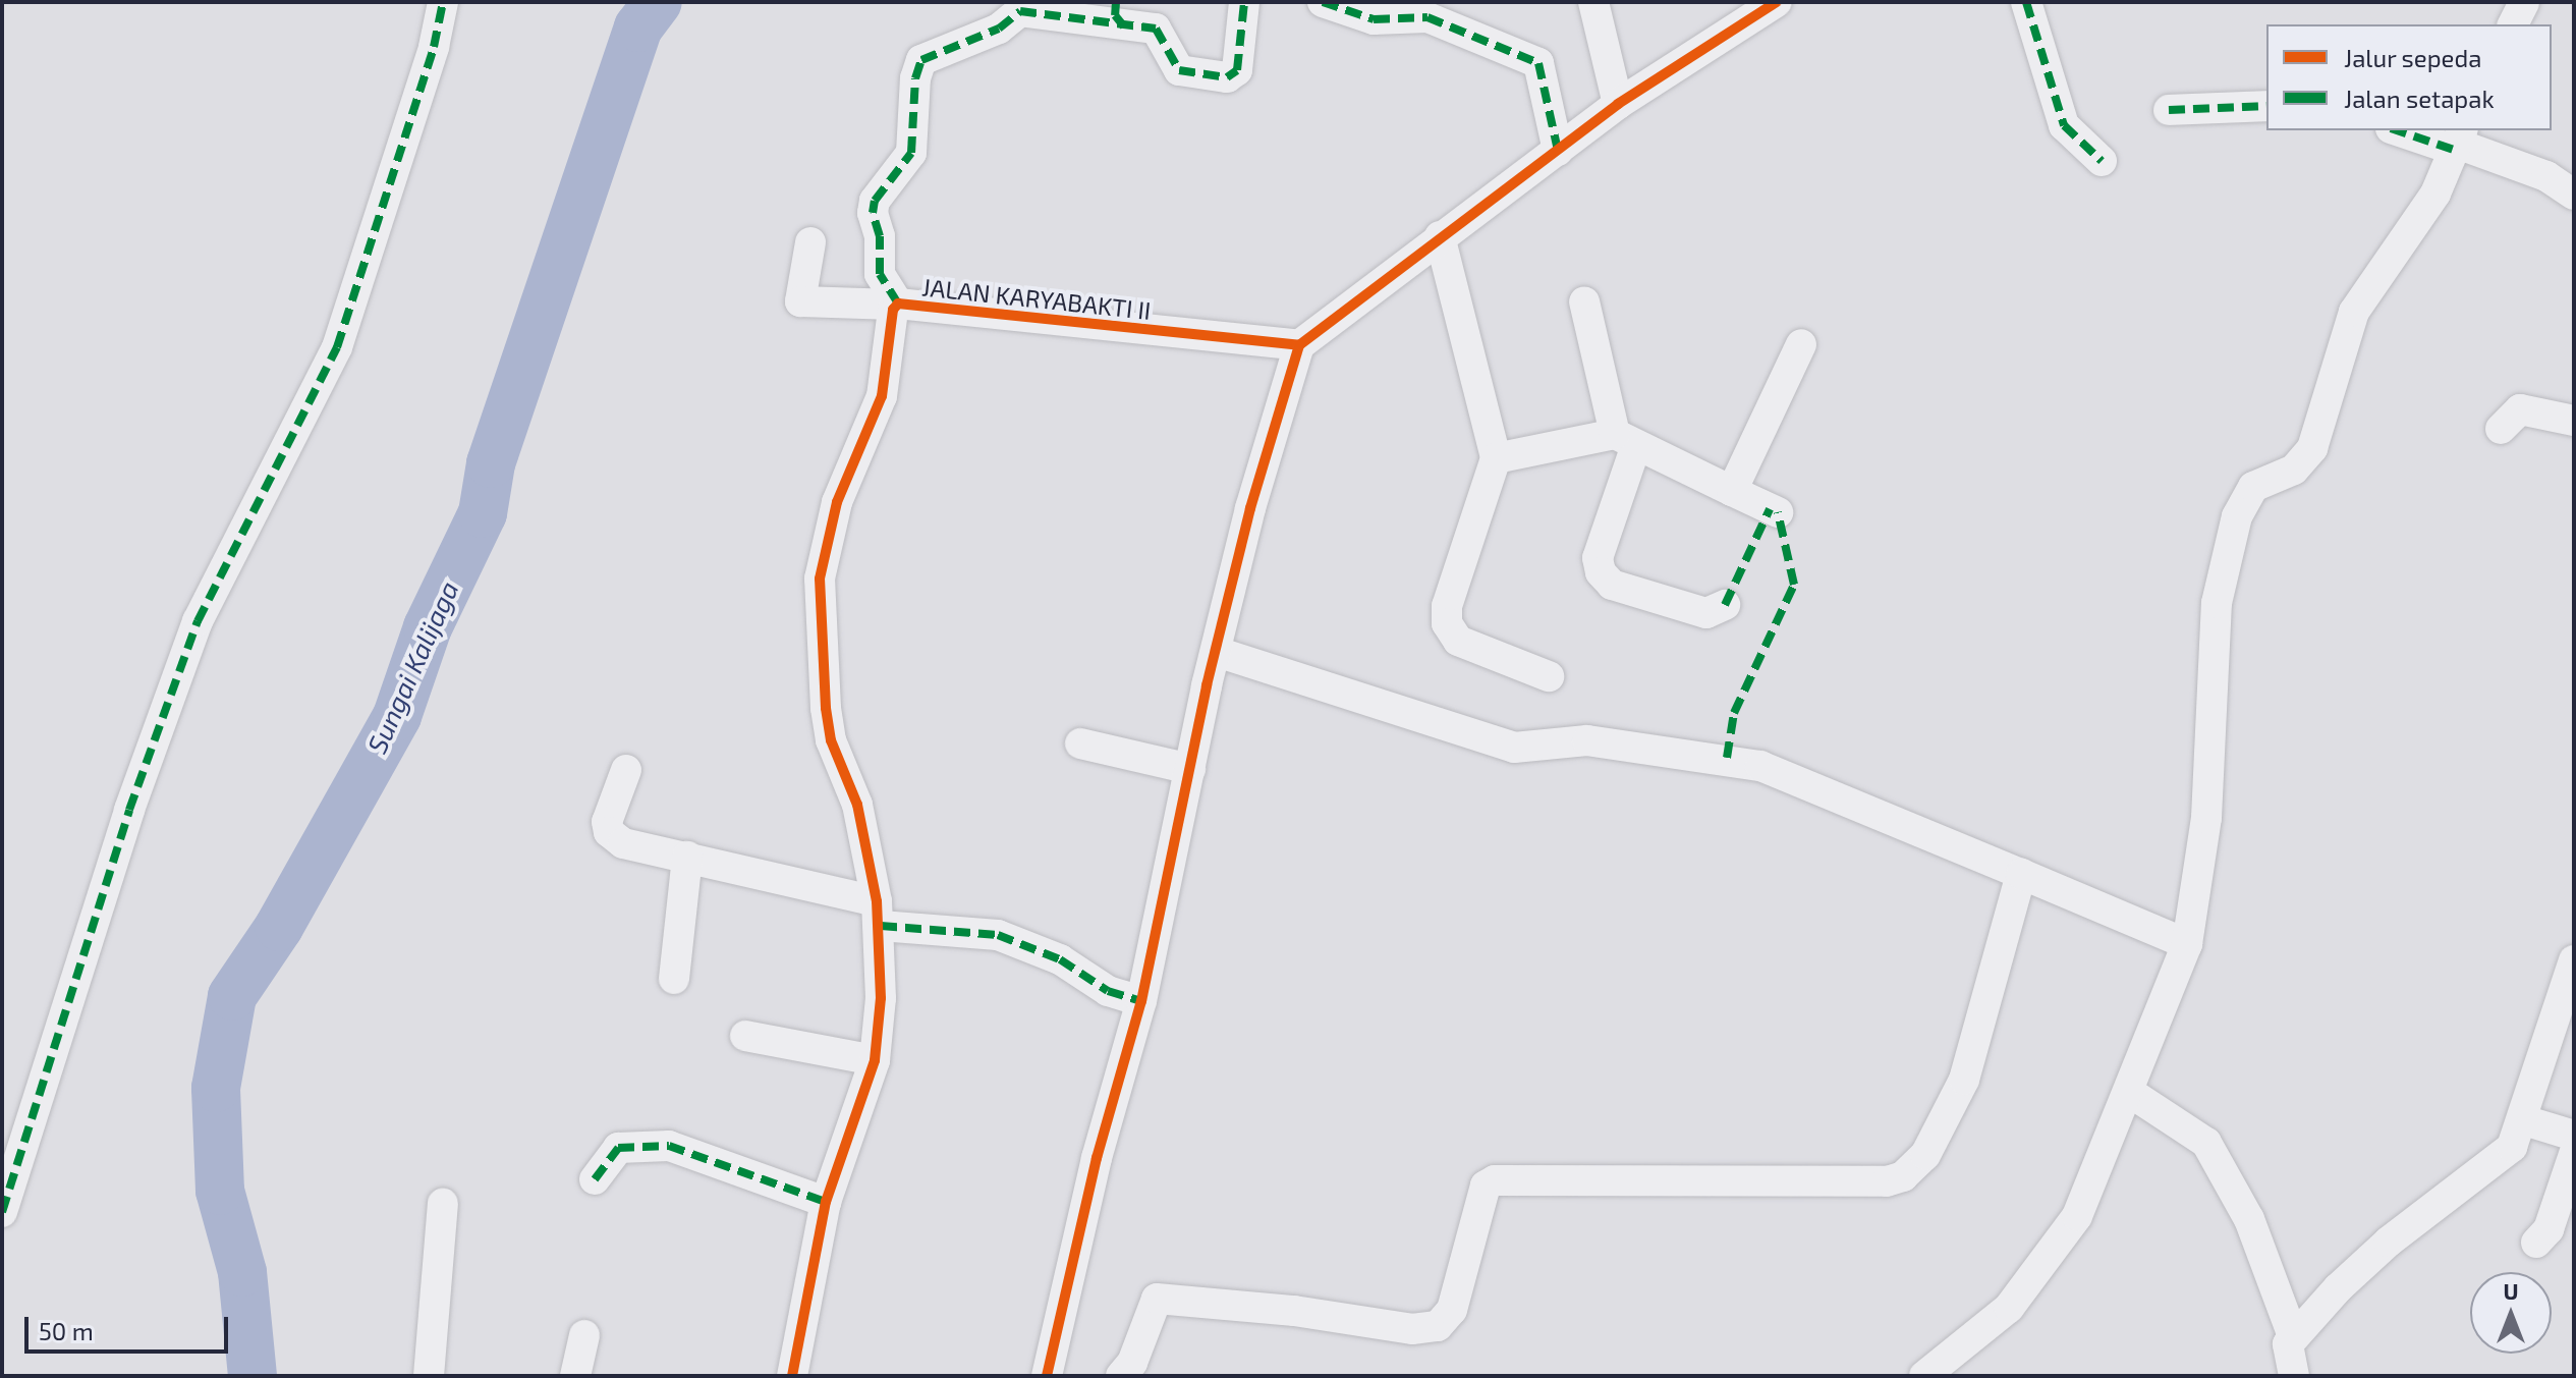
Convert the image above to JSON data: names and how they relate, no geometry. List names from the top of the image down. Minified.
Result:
{"streets":{"street":["JALAN KARYABAKTI II"]},"water":["Sungai Kalijaga"],"legend":["Jalur sepeda","Jalan setapak"],"scale_bar":"50 m","north":"top"}
